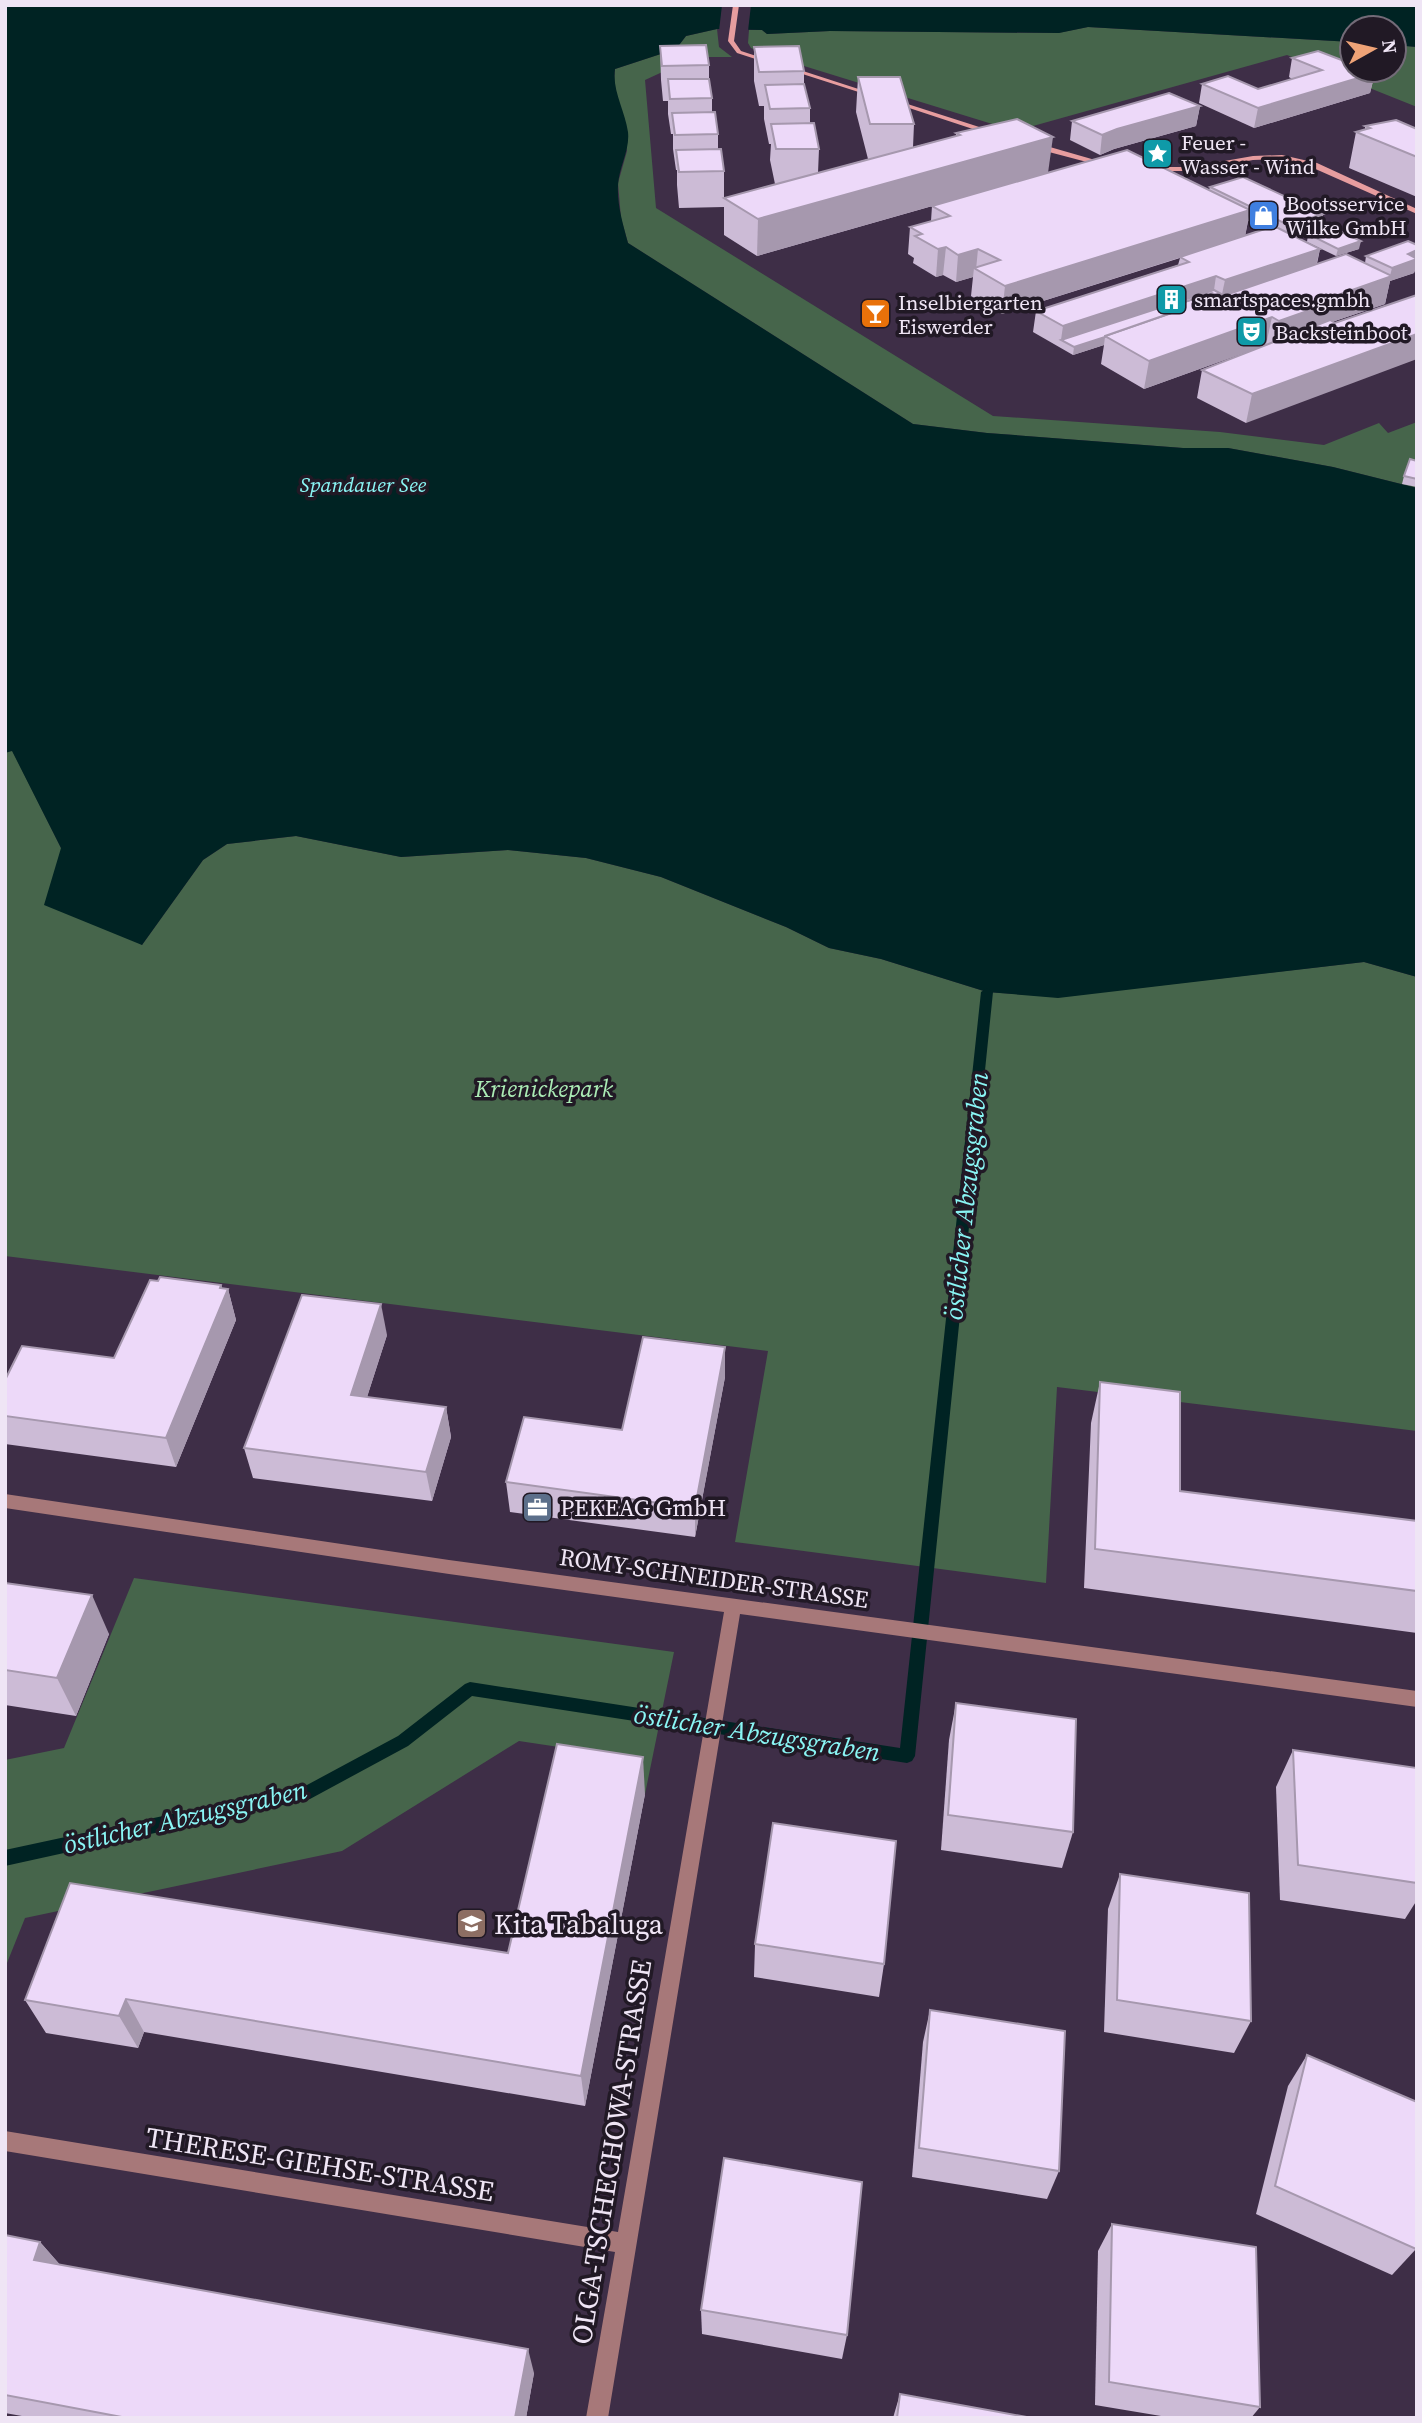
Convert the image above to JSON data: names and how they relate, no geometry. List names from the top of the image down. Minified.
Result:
{"streets":{"street":["ROMY-SCHNEIDER-STRASSE","OLGA-TSCHECHOWA-STRASSE","THERESE-GIEHSE-STRASSE"]},"crossings":[["ROMY-SCHNEIDER-STRASSE","OLGA-TSCHECHOWA-STRASSE"],["OLGA-TSCHECHOWA-STRASSE","THERESE-GIEHSE-STRASSE"]],"water":["Spandauer See","östlicher Abzugsgraben"],"parks":["Krienickepark"],"places":{"place":["Feuer - Wasser - Wind"],"shop":["Bootsservice Wilke GmbH"],"building":["smartspaces.gmbh"],"bar":["Inselbiergarten Eiswerder"],"theatre":["Backsteinboot"],"office":["PEKEAG GmbH"],"school or university":["Kita Tabaluga"]},"north":"right"}
